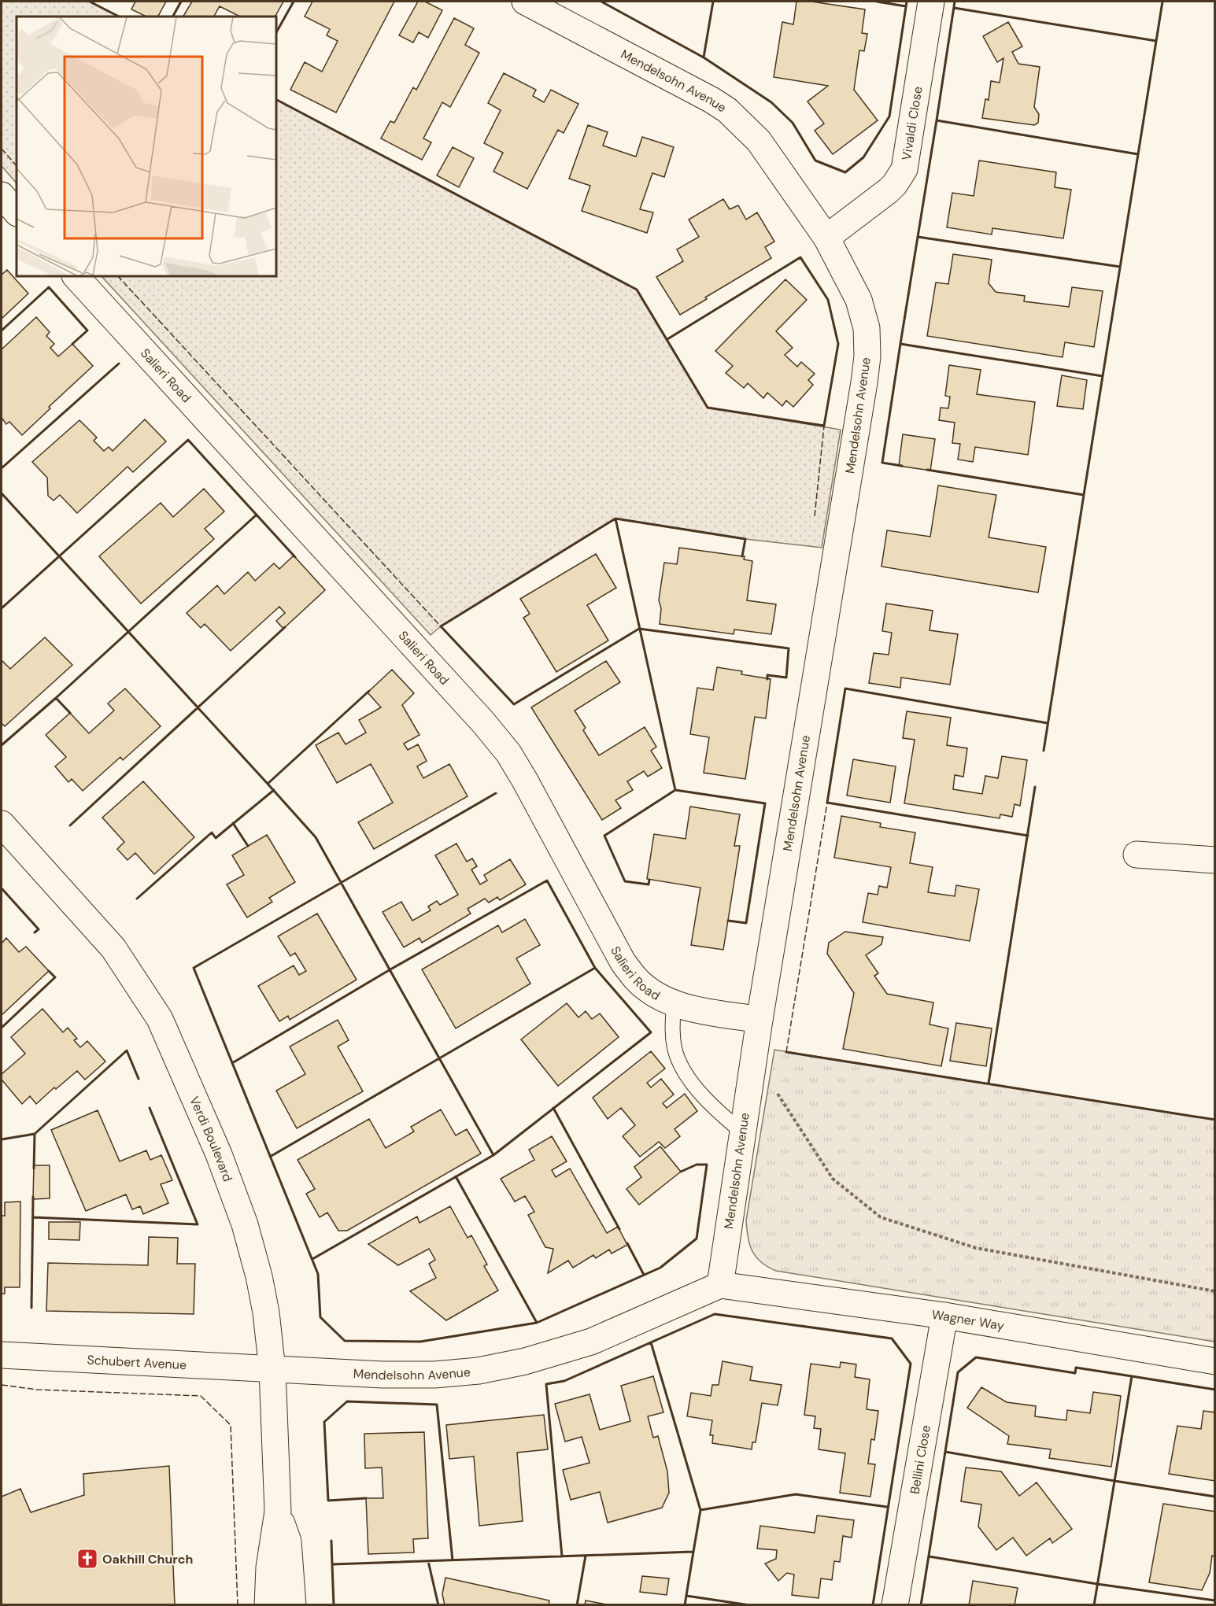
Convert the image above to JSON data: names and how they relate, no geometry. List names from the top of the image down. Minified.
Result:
{"streets":{"street":["Mendelsohn Avenue","Vivaldi Close","Salieri Road","Verdi Boulevard","Wagner Way","Schubert Avenue","Bellini Close"]},"crossings":[["Mendelsohn Avenue","Vivaldi Close"],["Mendelsohn Avenue","Salieri Road"],["Mendelsohn Avenue","Verdi Boulevard"],["Mendelsohn Avenue","Wagner Way"],["Mendelsohn Avenue","Schubert Avenue"],["Verdi Boulevard","Schubert Avenue"],["Wagner Way","Bellini Close"]],"places":{"church":["Oakhill Church"]}}
